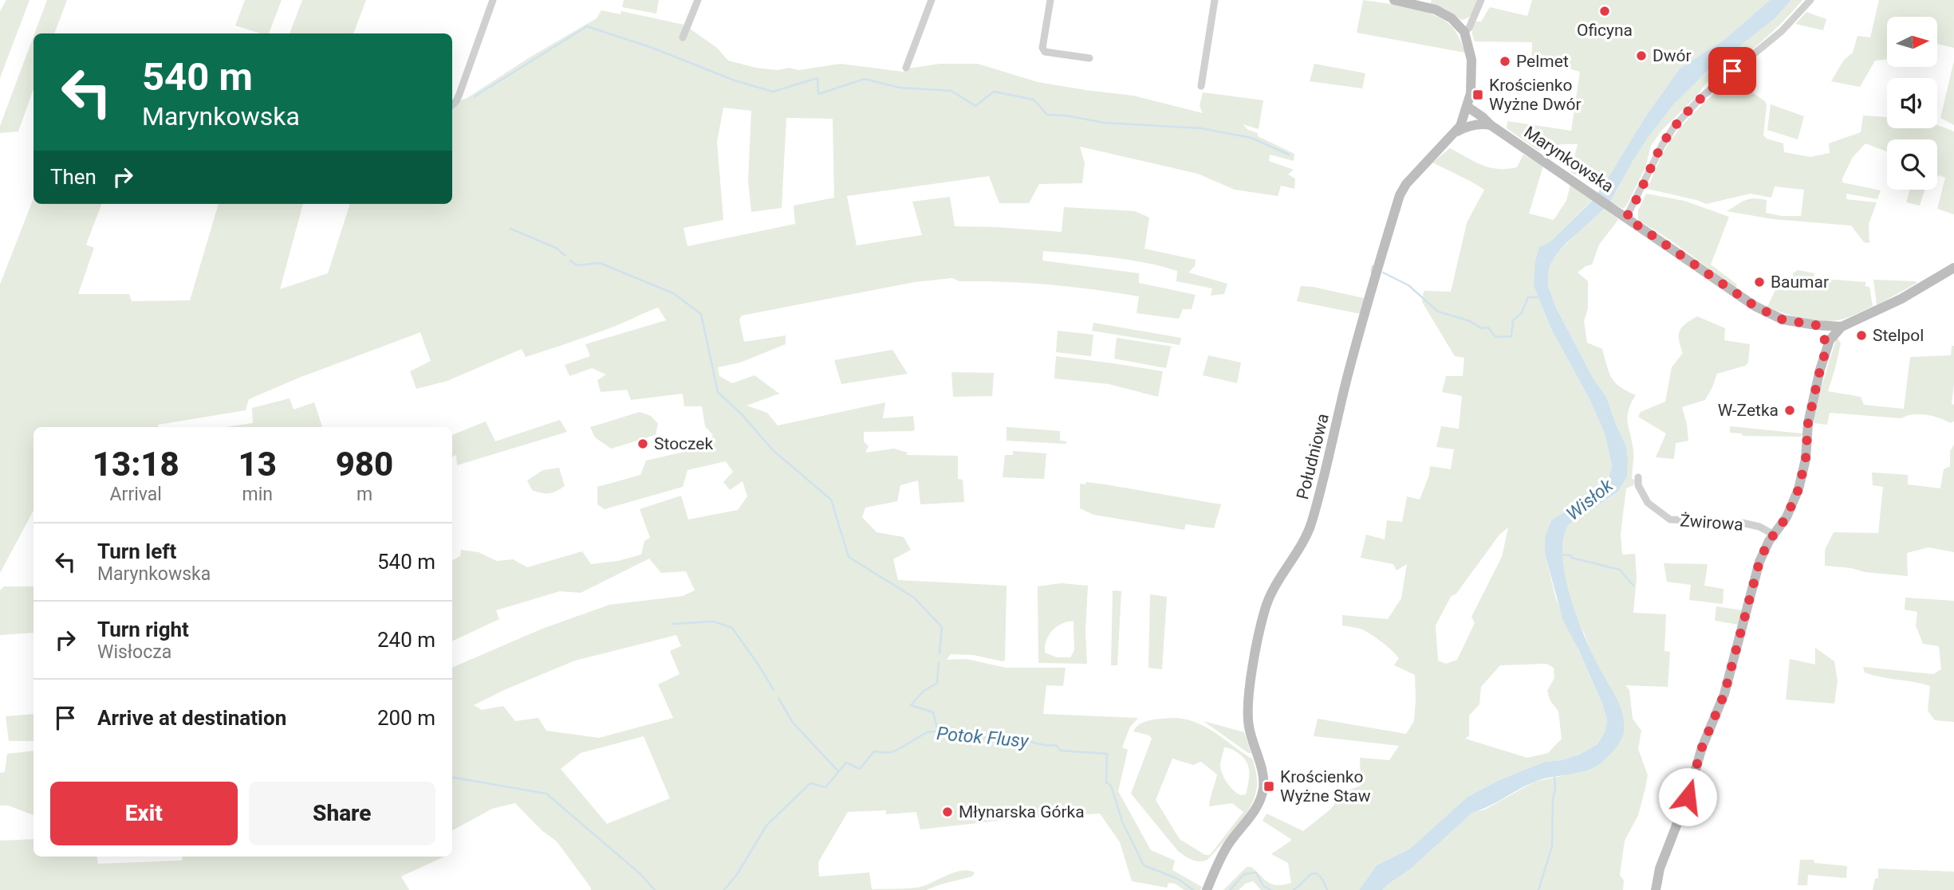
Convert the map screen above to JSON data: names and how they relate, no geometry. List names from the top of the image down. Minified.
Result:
{"streets":{"street":["Marynkowska","Południowa","Żwirowa"]},"crossings":[["Marynkowska","Południowa"]],"water":["Wisłok","Potok Flusy"],"places":{"other":["Oficyna","Dwór","Pelmet","Baumar","Stelpol","W-Zetka","Stoczek","Młynarska Górka"],"transit":["Krościenko Wyżne Dwór","Krościenko Wyżne Staw"]},"north":"right","page":{"turn":["540 m","Marynkowska"],"then":"Then","eta":["13:18","Arrival","13","min","980","m"],"list":[{"name":"Turn left","note":"Marynkowska","value":"540 m"},{"name":"Turn right","note":"Wisłocza","value":"240 m"},{"name":"Arrive at destination","value":"200 m"}],"buttons":["Exit","Share"]}}
